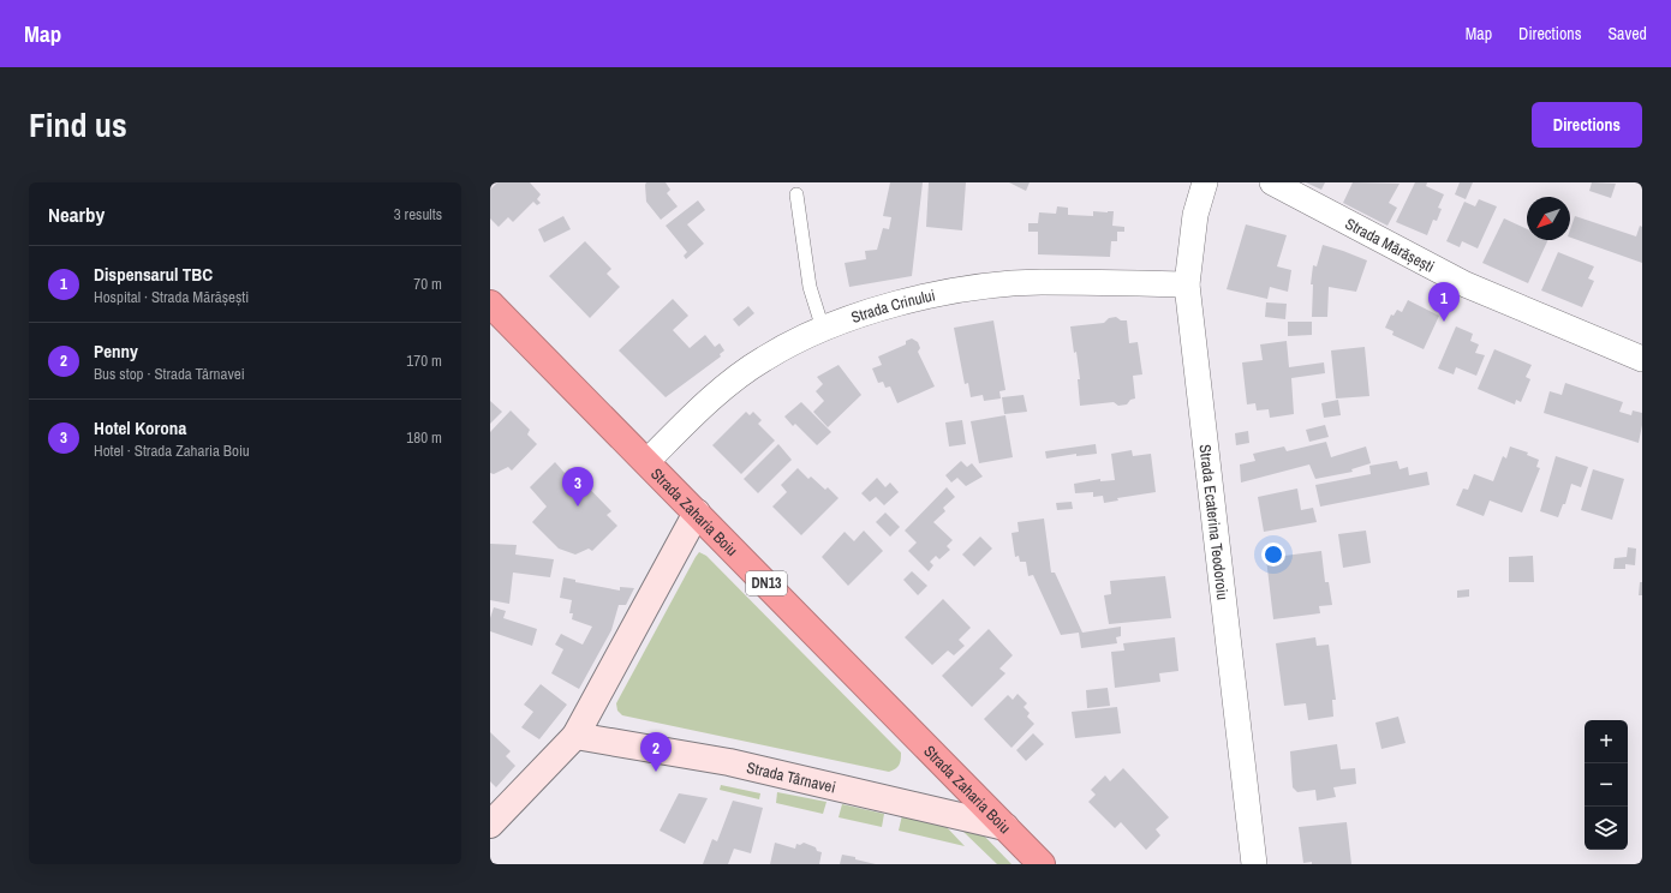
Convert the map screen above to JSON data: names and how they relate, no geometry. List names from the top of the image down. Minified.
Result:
{"streets":{"highway":["Strada Zaharia Boiu","DN13"],"street":["Strada Mărășești","Strada Crinului","Strada Ecaterina Teodoroiu","Strada Târnavei"]},"crossings":[["Strada Crinului","Strada Zaharia Boiu"],["Strada Crinului","Strada Ecaterina Teodoroiu"],["Strada Zaharia Boiu","Strada Târnavei"]],"north":"bottom left","page":{"header":"Map","nav":["Map","Directions","Saved"],"title":"Find us","buttons":"Directions","heading":["Nearby","3 results"],"list":[{"mark":"1","name":"Dispensarul TBC","note":"Hospital · Strada Mărășești","value":"70 m"},{"mark":"2","name":"Penny","note":"Bus stop · Strada Târnavei","value":"170 m"},{"mark":"3","name":"Hotel Korona","note":"Hotel · Strada Zaharia Boiu","value":"180 m"}],"pins":["1","3","2"],"map_buttons":["+","−"]}}
